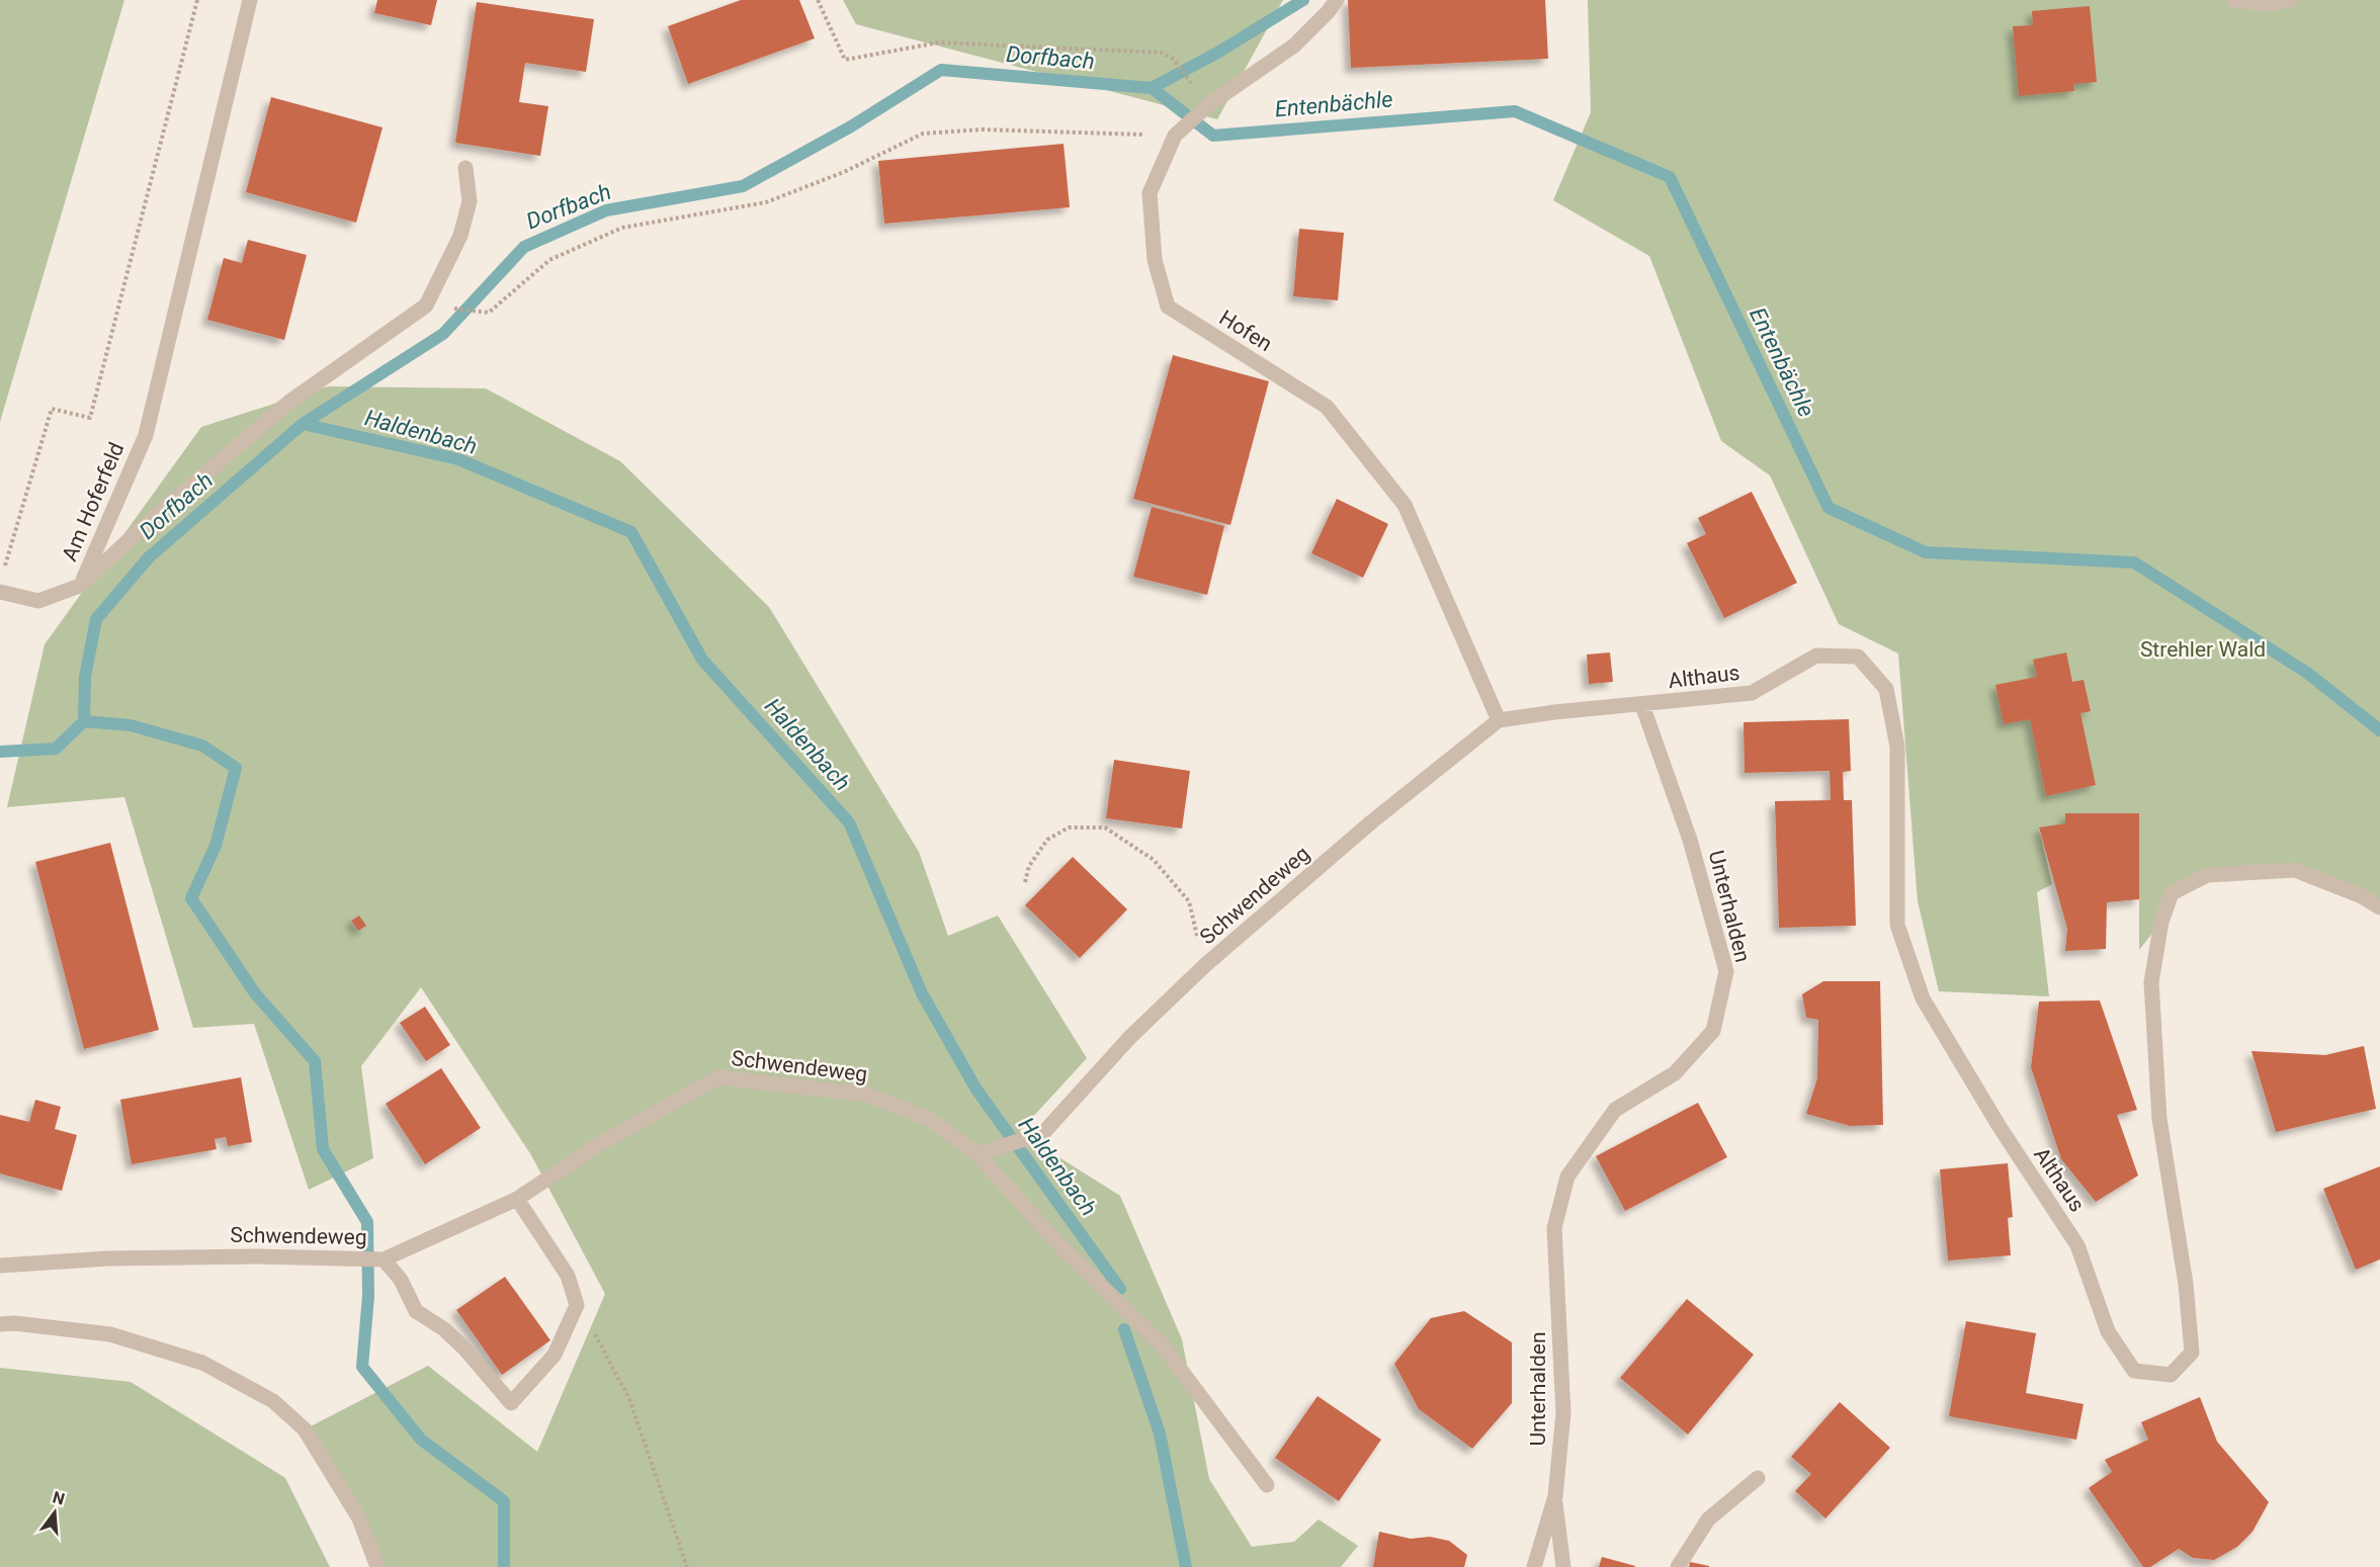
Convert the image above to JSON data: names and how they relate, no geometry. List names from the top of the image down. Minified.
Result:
{"streets":{"street":["Hofen","Am Hoferfeld","Althaus","Schwendeweg","Unterhalden"]},"crossings":[["Hofen","Althaus"],["Hofen","Schwendeweg"],["Althaus","Schwendeweg"],["Althaus","Unterhalden"]],"water":["Dorfbach","Entenbächle","Haldenbach"],"parks":["Strehler Wald"],"north":"top"}
